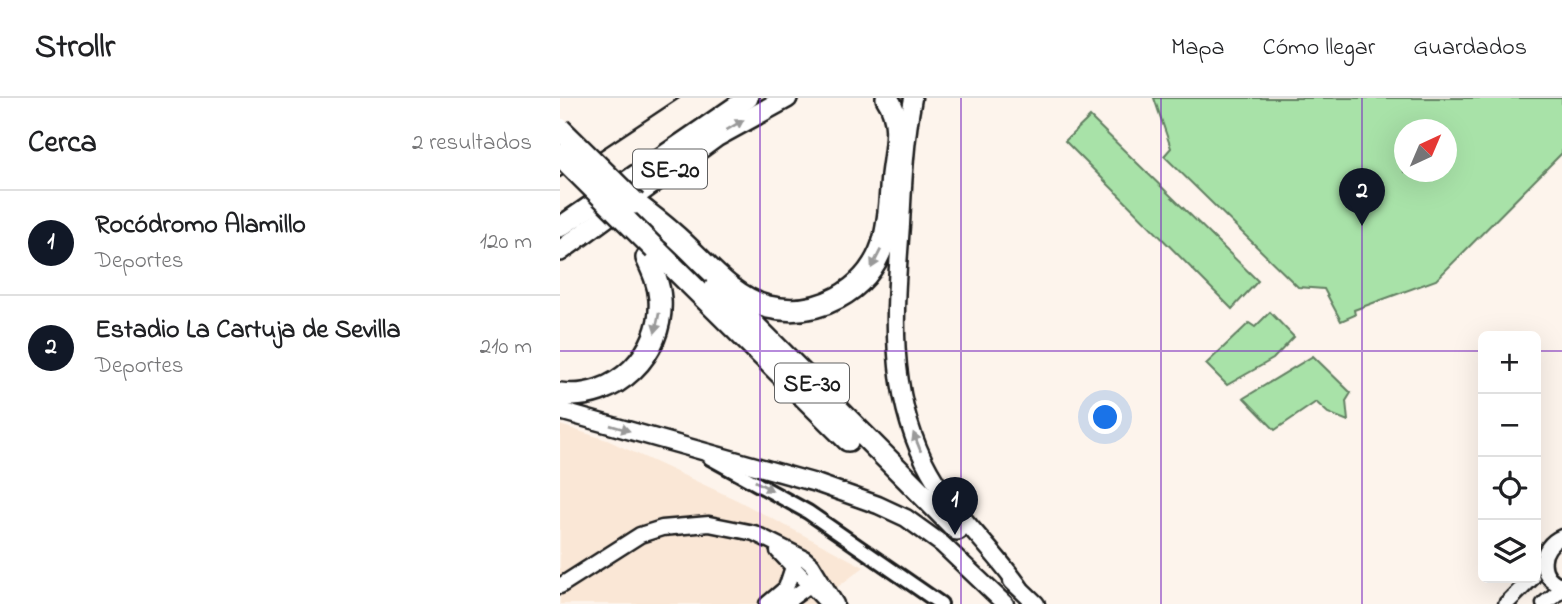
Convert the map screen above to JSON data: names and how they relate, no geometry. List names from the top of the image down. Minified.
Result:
{"streets":{"highway":["SE-20","SE-30"]},"north":"top right","page":{"header":"Strollr","nav":["Mapa","Cómo llegar","Guardados"],"heading":["Cerca","2 resultados"],"pins":["2","1"],"list":[{"mark":"1","name":"Rocódromo Alamillo","note":"Deportes","value":"120 m"},{"mark":"2","name":"Estadio La Cartuja de Sevilla","note":"Deportes","value":"210 m"}],"map_buttons":["+","−"]}}
